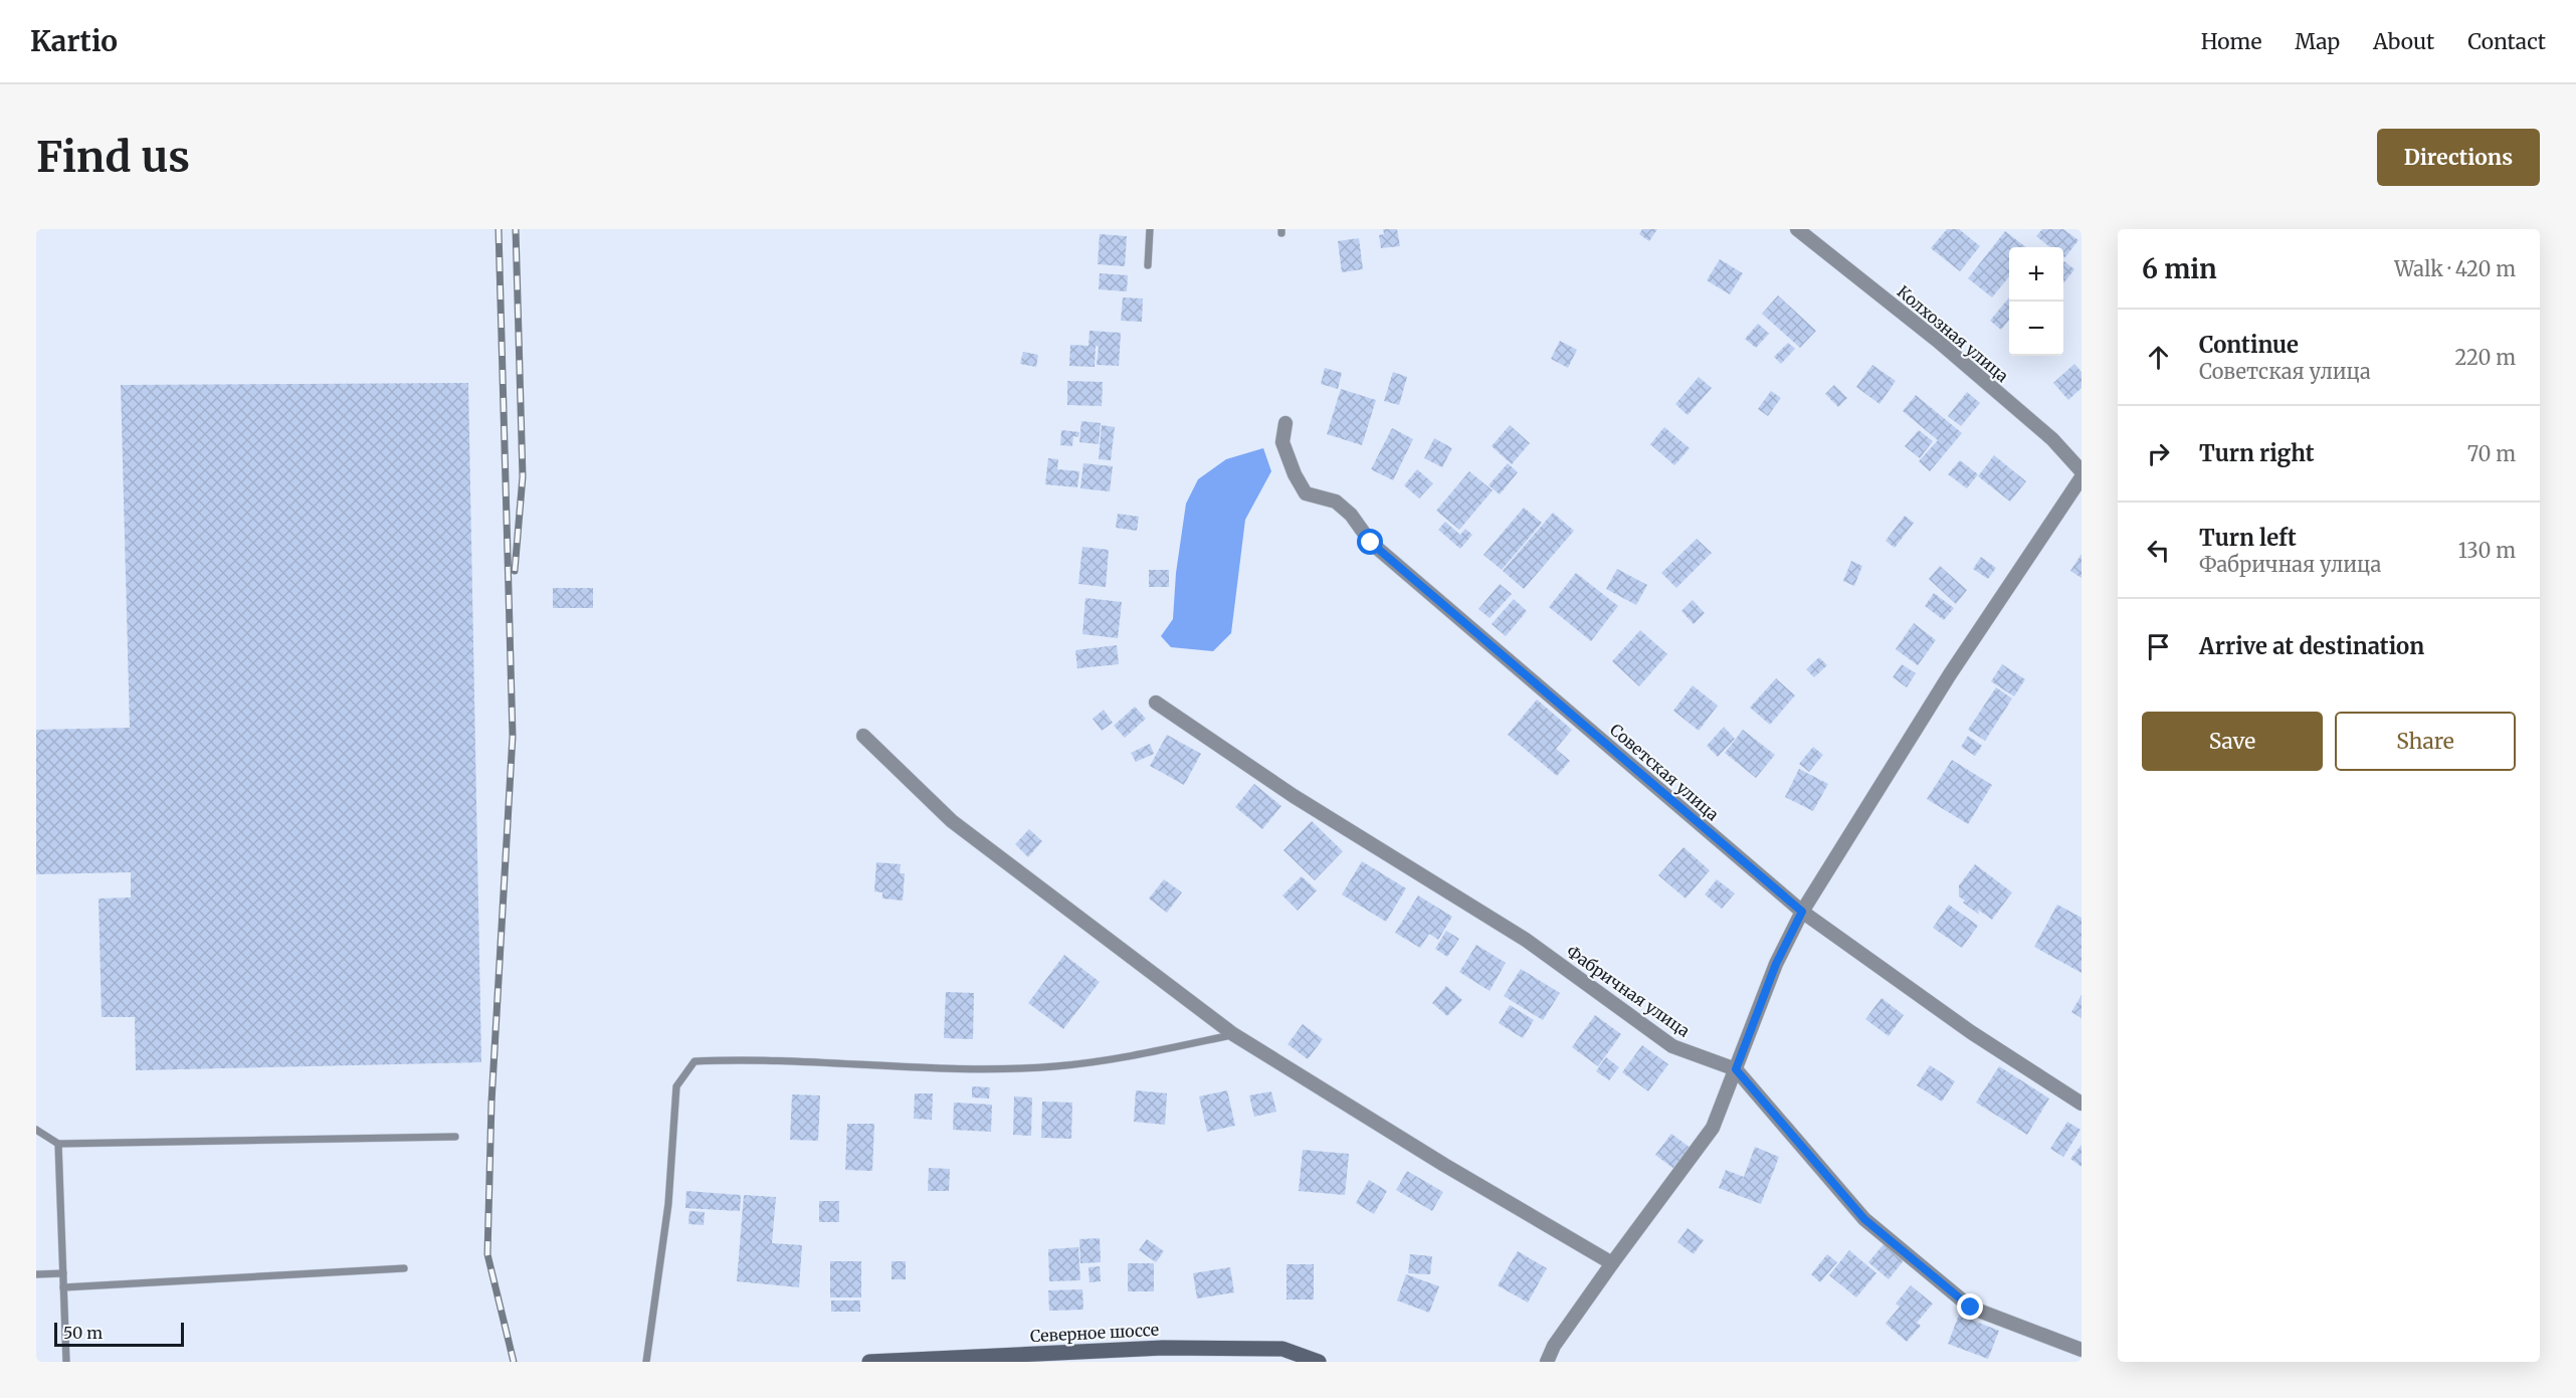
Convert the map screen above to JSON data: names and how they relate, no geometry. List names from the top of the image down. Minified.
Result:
{"streets":{"main road":["Северное шоссе"],"street":["Колхозная улица","Советская улица","Фабричная улица"]},"scale_bar":"50 m","page":{"header":"Kartio","nav":["Home","Map","About","Contact"],"buttons":["Directions",["Save","Share"]],"title":"Find us","heading":["6 min","Walk · 420 m"],"map_buttons":["+","−"],"list":[["Continue","Советская улица","220 m"],["Turn right","70 m"],["Turn left","Фабричная улица","130 m"],"Arrive at destination"],"scale":"50 m"}}
